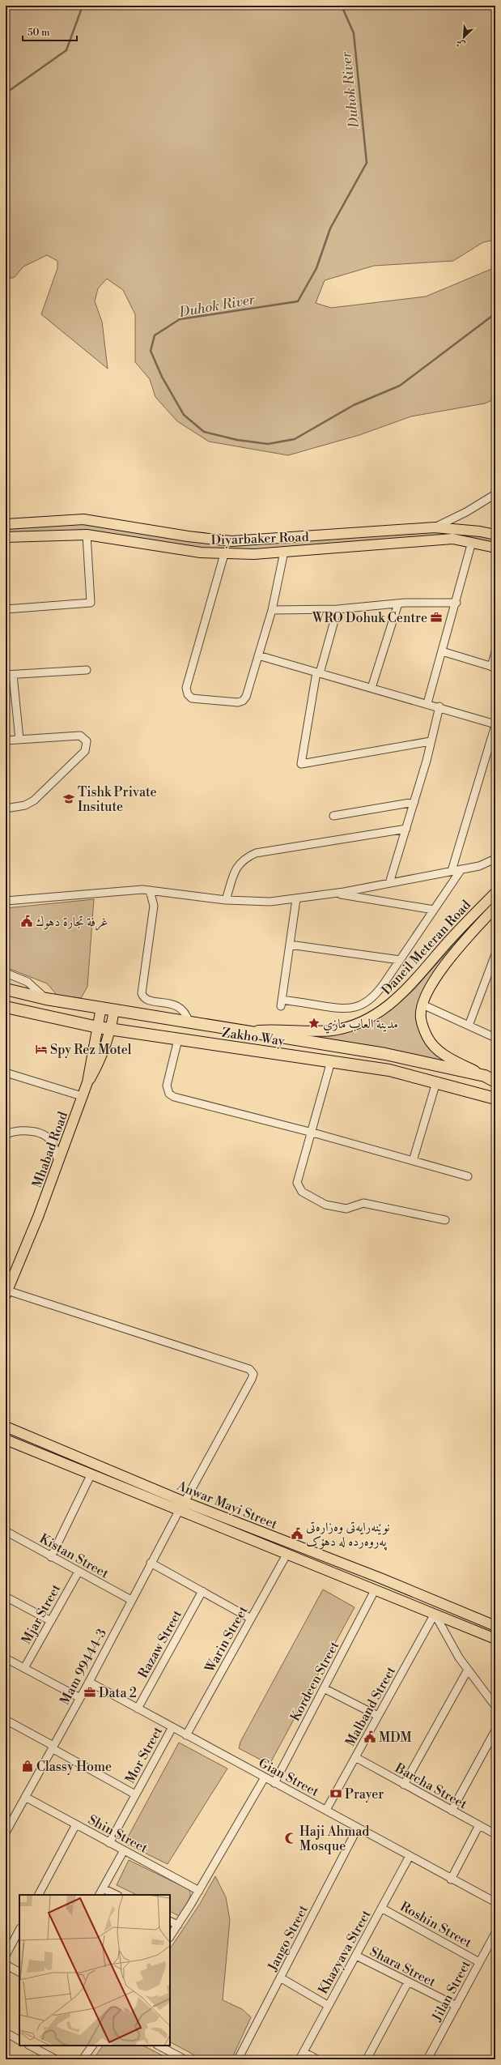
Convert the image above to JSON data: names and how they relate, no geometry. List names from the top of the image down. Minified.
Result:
{"streets":{"highway":["Zakho Way"],"main road":["Diyarbaker Road","Daneil Meteran Road","Mhabad Road","Anwar Mayi Street"],"street":["Kistan Street","Mjar Street","Warin Street","Razaw Street","Mam 99444-3","Kordeen Street","Malband Street","Mor Street","Gian Street","Barcha Street","Shin Street","Roshin Street","Jango Street","Khazyava Street","Shara Street","Jilan Street"]},"crossings":[["Daneil Meteran Road","Zakho Way"],["Zakho Way","Mhabad Road"],["Anwar Mayi Street","Warin Street"],["Anwar Mayi Street","Mam 99444-3"],["Anwar Mayi Street","Kordeen Street"],["Anwar Mayi Street","Malband Street"],["Kistan Street","Mjar Street"],["Kistan Street","Mam 99444-3"],["Warin Street","Gian Street"],["Razaw Street","Gian Street"],["Mam 99444-3","Mor Street"],["Mam 99444-3","Gian Street"],["Mam 99444-3","Shin Street"],["Kordeen Street","Gian Street"],["Malband Street","Gian Street"],["Malband Street","Barcha Street"],["Mor Street","Gian Street"],["Mor Street","Shin Street"],["Gian Street","Jango Street"],["Gian Street","Khazyava Street"],["Roshin Street","Khazyava Street"],["Roshin Street","Jilan Street"],["Khazyava Street","Shara Street"],["Shara Street","Jilan Street"]],"water":["Duhok River"],"places":{"office":["WRO Dohuk Centre","Data 2"],"school or university":["Tishk Private Insitute"],"public building":["غرفة تجارة دهوك","نوێنەرایەتی وەزارەتی پەروەردە لە دهۆک","MDM"],"place":["مدينة العاب مازي"],"hotel":["Spy Rez Motel"],"shop":["Classy Home"],"bank":["Prayer"],"mosque":["Haji Ahmad Mosque"]},"scale_bar":"50 m","north":"bottom left"}
